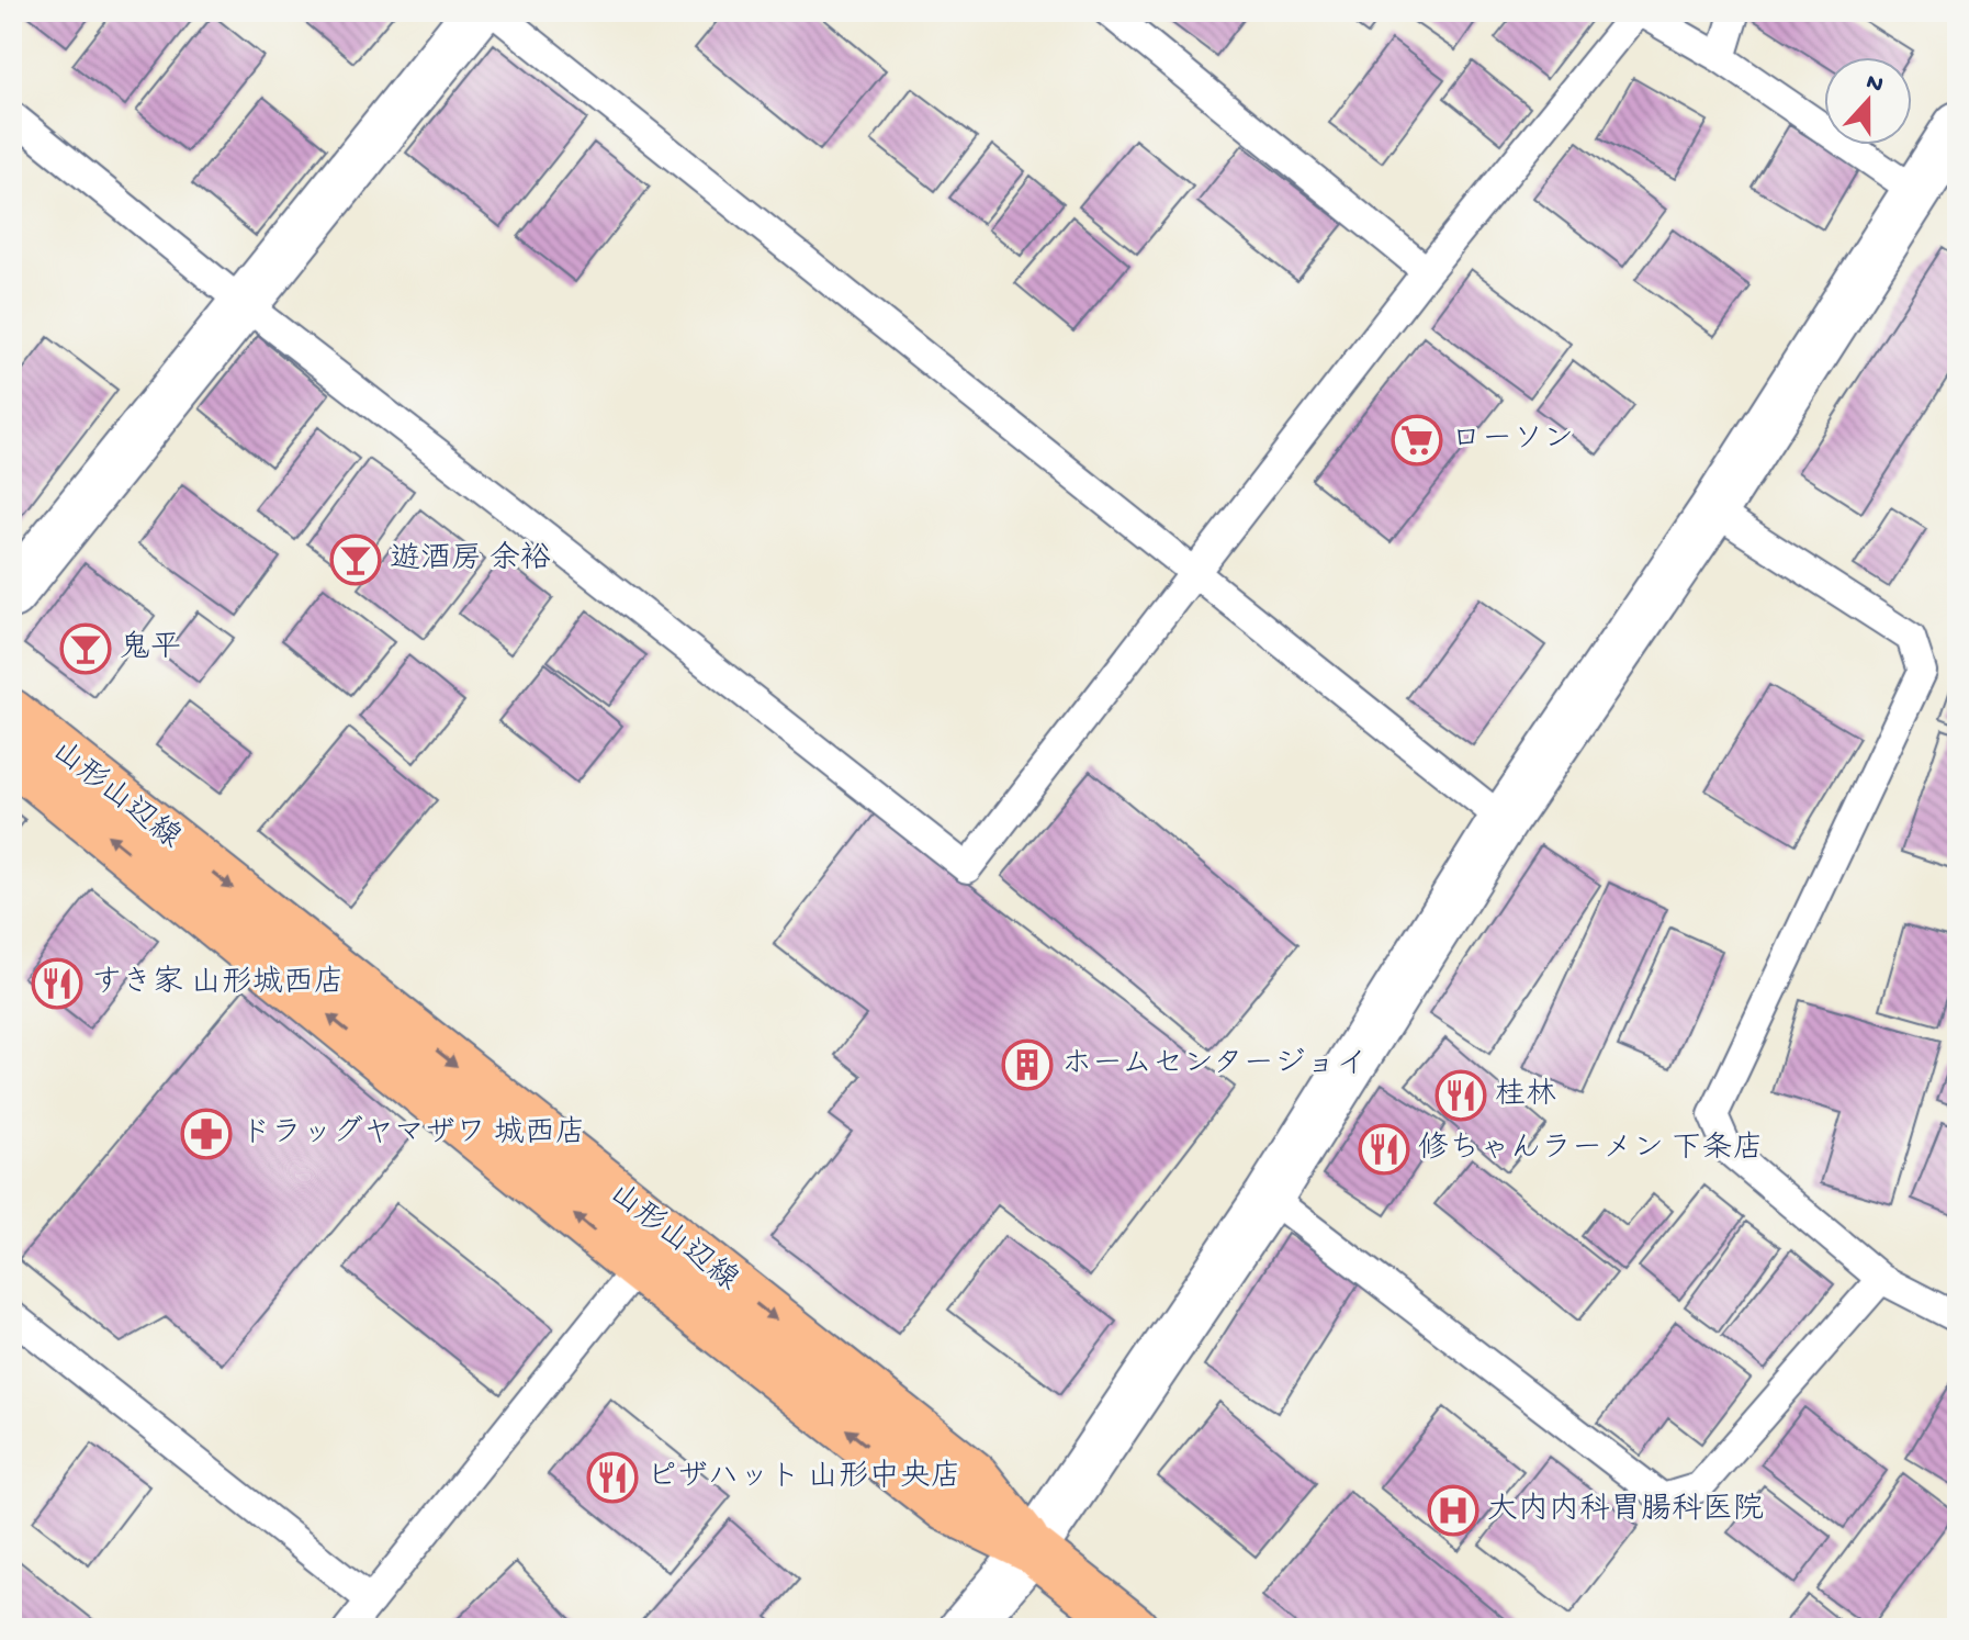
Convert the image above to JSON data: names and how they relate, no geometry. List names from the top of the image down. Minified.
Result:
{"streets":{"main road":["山形山辺線"]},"places":{"supermarket":["ローソン"],"bar":["遊酒房 余裕","鬼平"],"restaurant":["すき家 山形城西店","桂林","修ちゃんラーメン 下条店","ピザハット 山形中央店"],"building":["ホームセンタージョイ"],"pharmacy":["ドラッグヤマザワ 城西店"],"hospital":["大内内科胃腸科医院"]},"north":"top"}
